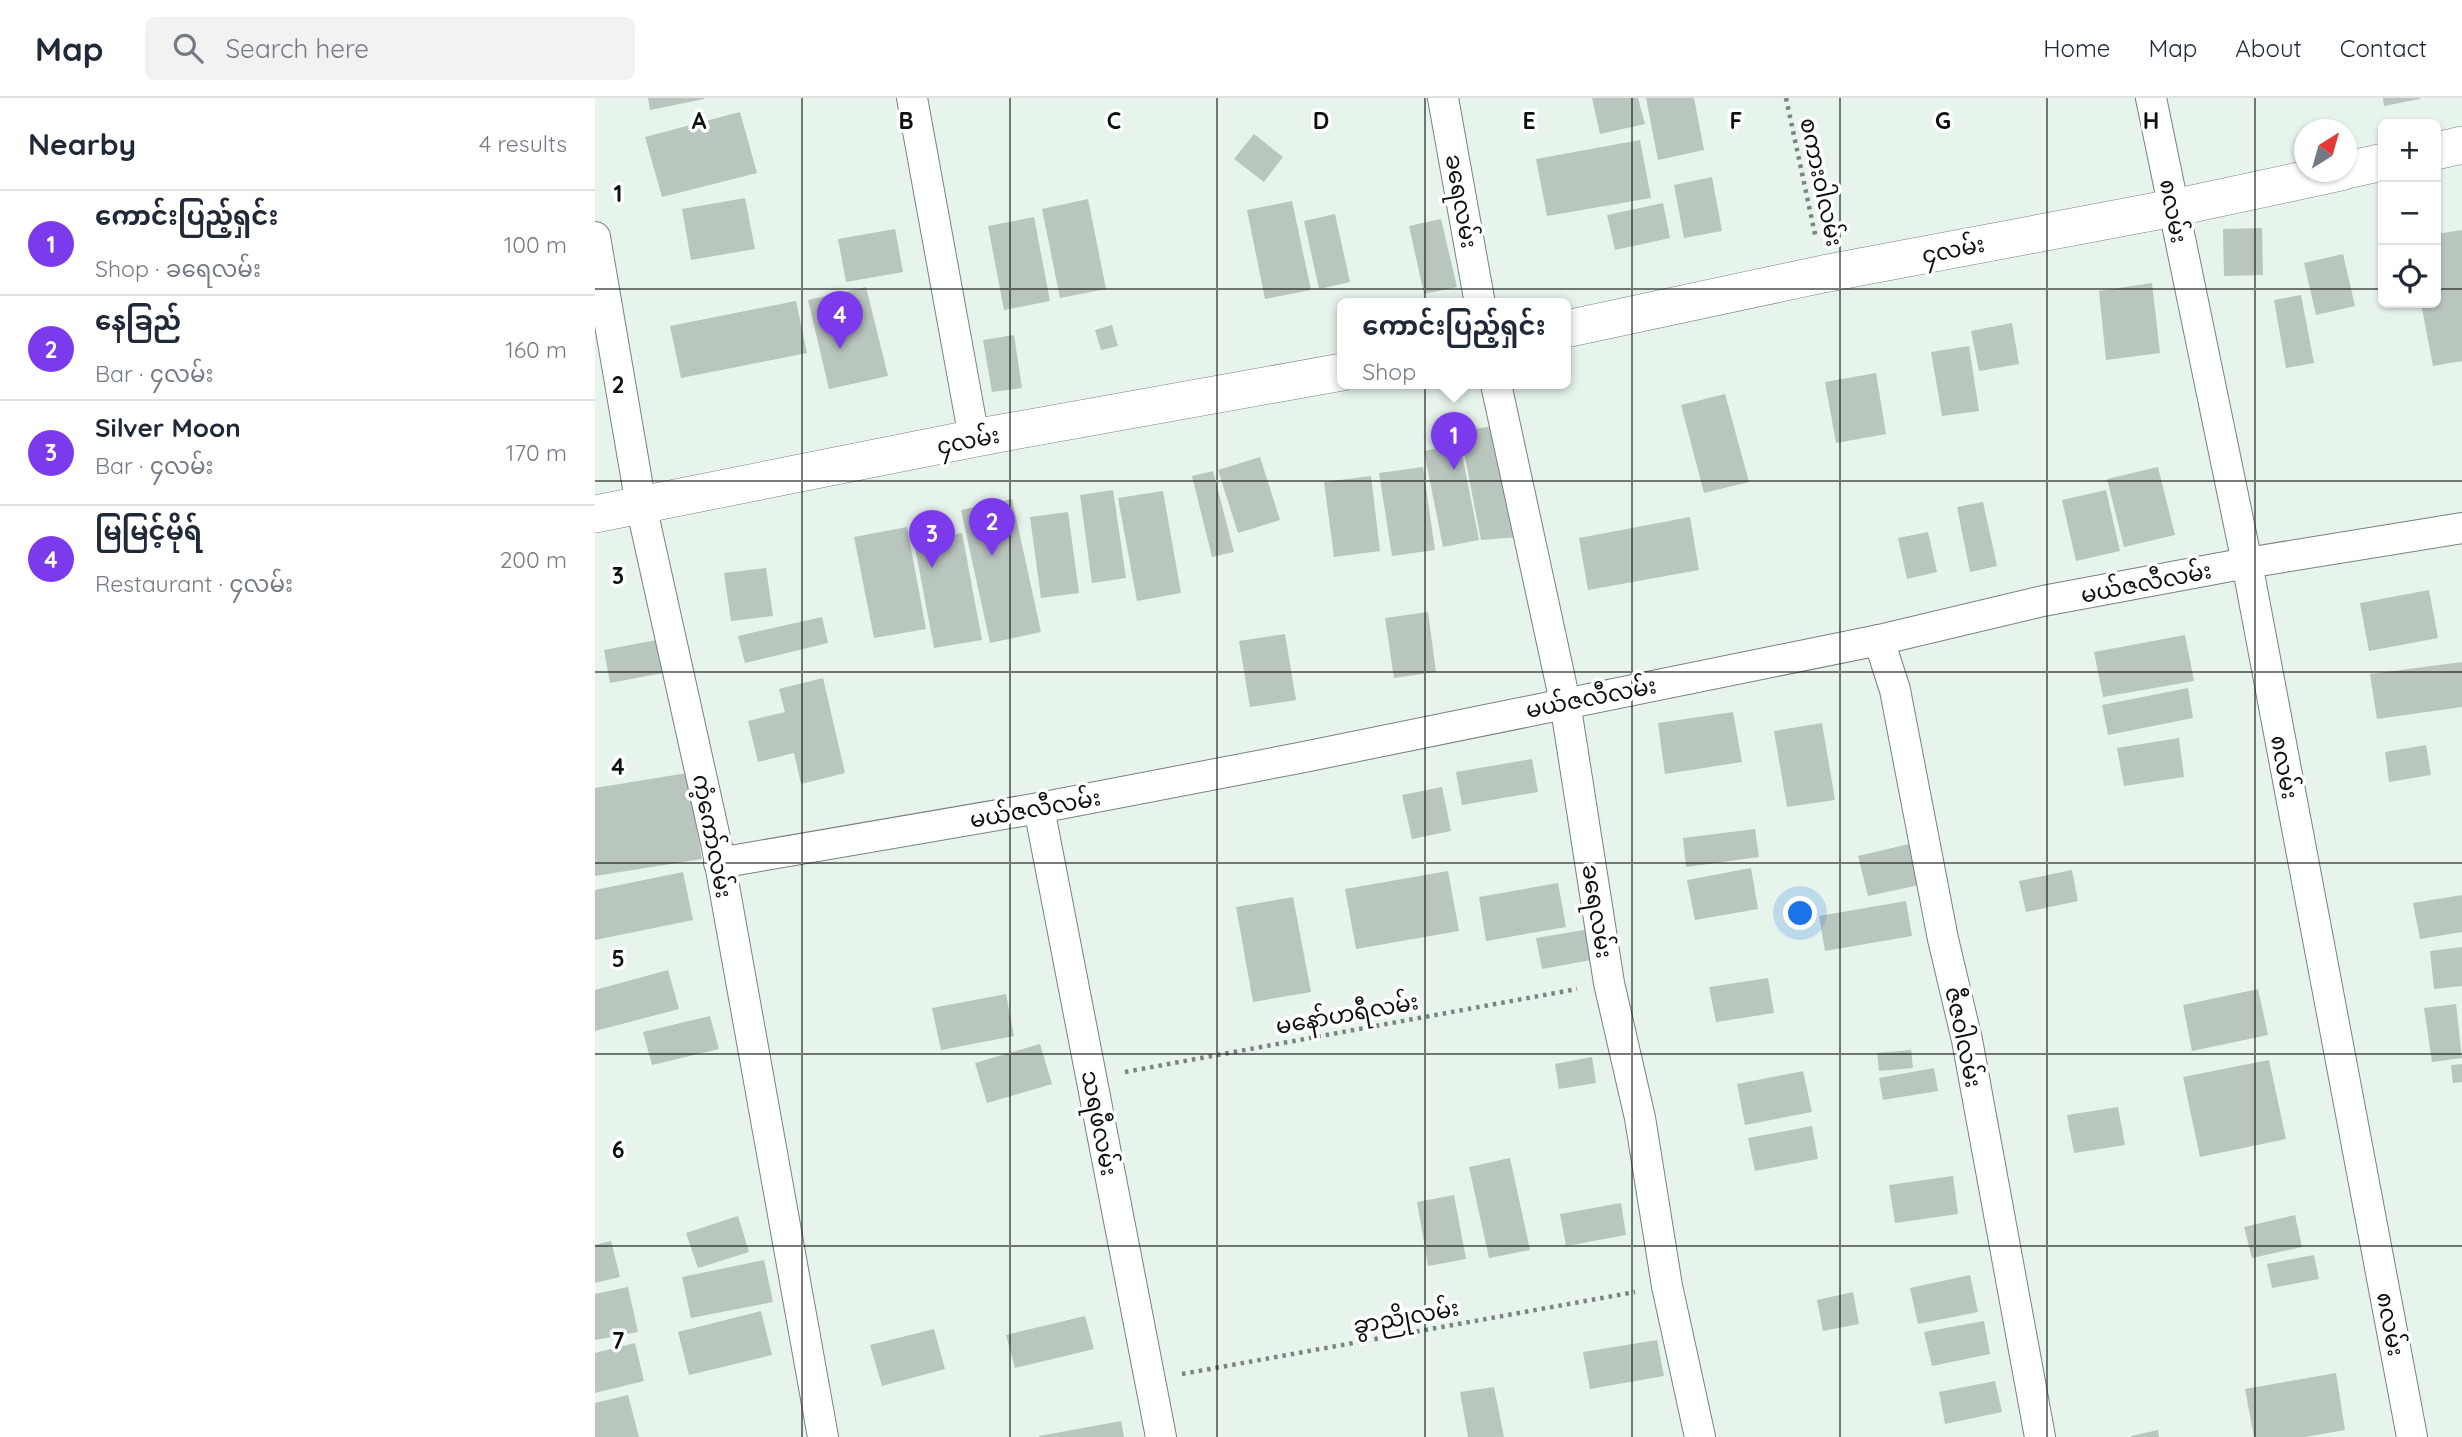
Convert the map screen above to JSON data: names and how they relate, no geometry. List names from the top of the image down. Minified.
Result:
{"streets":{"street":["ခရေလမ်း","၈လမ်း","၄လမ်း","မယ်ဇလီလမ်း","ကံ့ကော်လမ်း","ဇီဇဝါလမ်း","သရဖီလမ်း"],"path":["စကားဝါလမ်း","မနော်ဟရီလမ်း","ခွာညိုလမ်း"]},"crossings":[["စကားဝါလမ်း","၄လမ်း"],["ခရေလမ်း","မယ်ဇလီလမ်း"],["ခရေလမ်း","မနော်ဟရီလမ်း"],["ခရေလမ်း","ခွာညိုလမ်း"],["၈လမ်း","၄လမ်း"],["၈လမ်း","မယ်ဇလီလမ်း"],["၄လမ်း","ကံ့ကော်လမ်း"],["မယ်ဇလီလမ်း","ကံ့ကော်လမ်း"],["မယ်ဇလီလမ်း","ဇီဇဝါလမ်း"],["မယ်ဇလီလမ်း","သရဖီလမ်း"],["မနော်ဟရီလမ်း","သရဖီလမ်း"],["သရဖီလမ်း","ခွာညိုလမ်း"]],"north":"top right","page":{"header":"Map","search":"Search here","nav":["Home","Map","About","Contact"],"heading":["Nearby","4 results"],"map_buttons":["+","−"],"list":[{"mark":"1","name":"ကောင်းပြည့်ရှင်း","note":"Shop · ခရေလမ်း","value":"100 m"},{"mark":"2","name":"နေခြည်","note":"Bar · ၄လမ်း","value":"160 m"},{"mark":"3","name":"Silver Moon","note":"Bar · ၄လမ်း","value":"170 m"},{"mark":"4","name":"မြမြင့်မိုရ်","note":"Restaurant · ၄လမ်း","value":"200 m"}],"pins":["4","1","2","3"],"popup":["ကောင်းပြည့်ရှင်း","Shop"]},"grid":{"columns":["A","B","C","D","E","F","G","H"],"rows":["1","2","3","4","5","6","7"]}}
